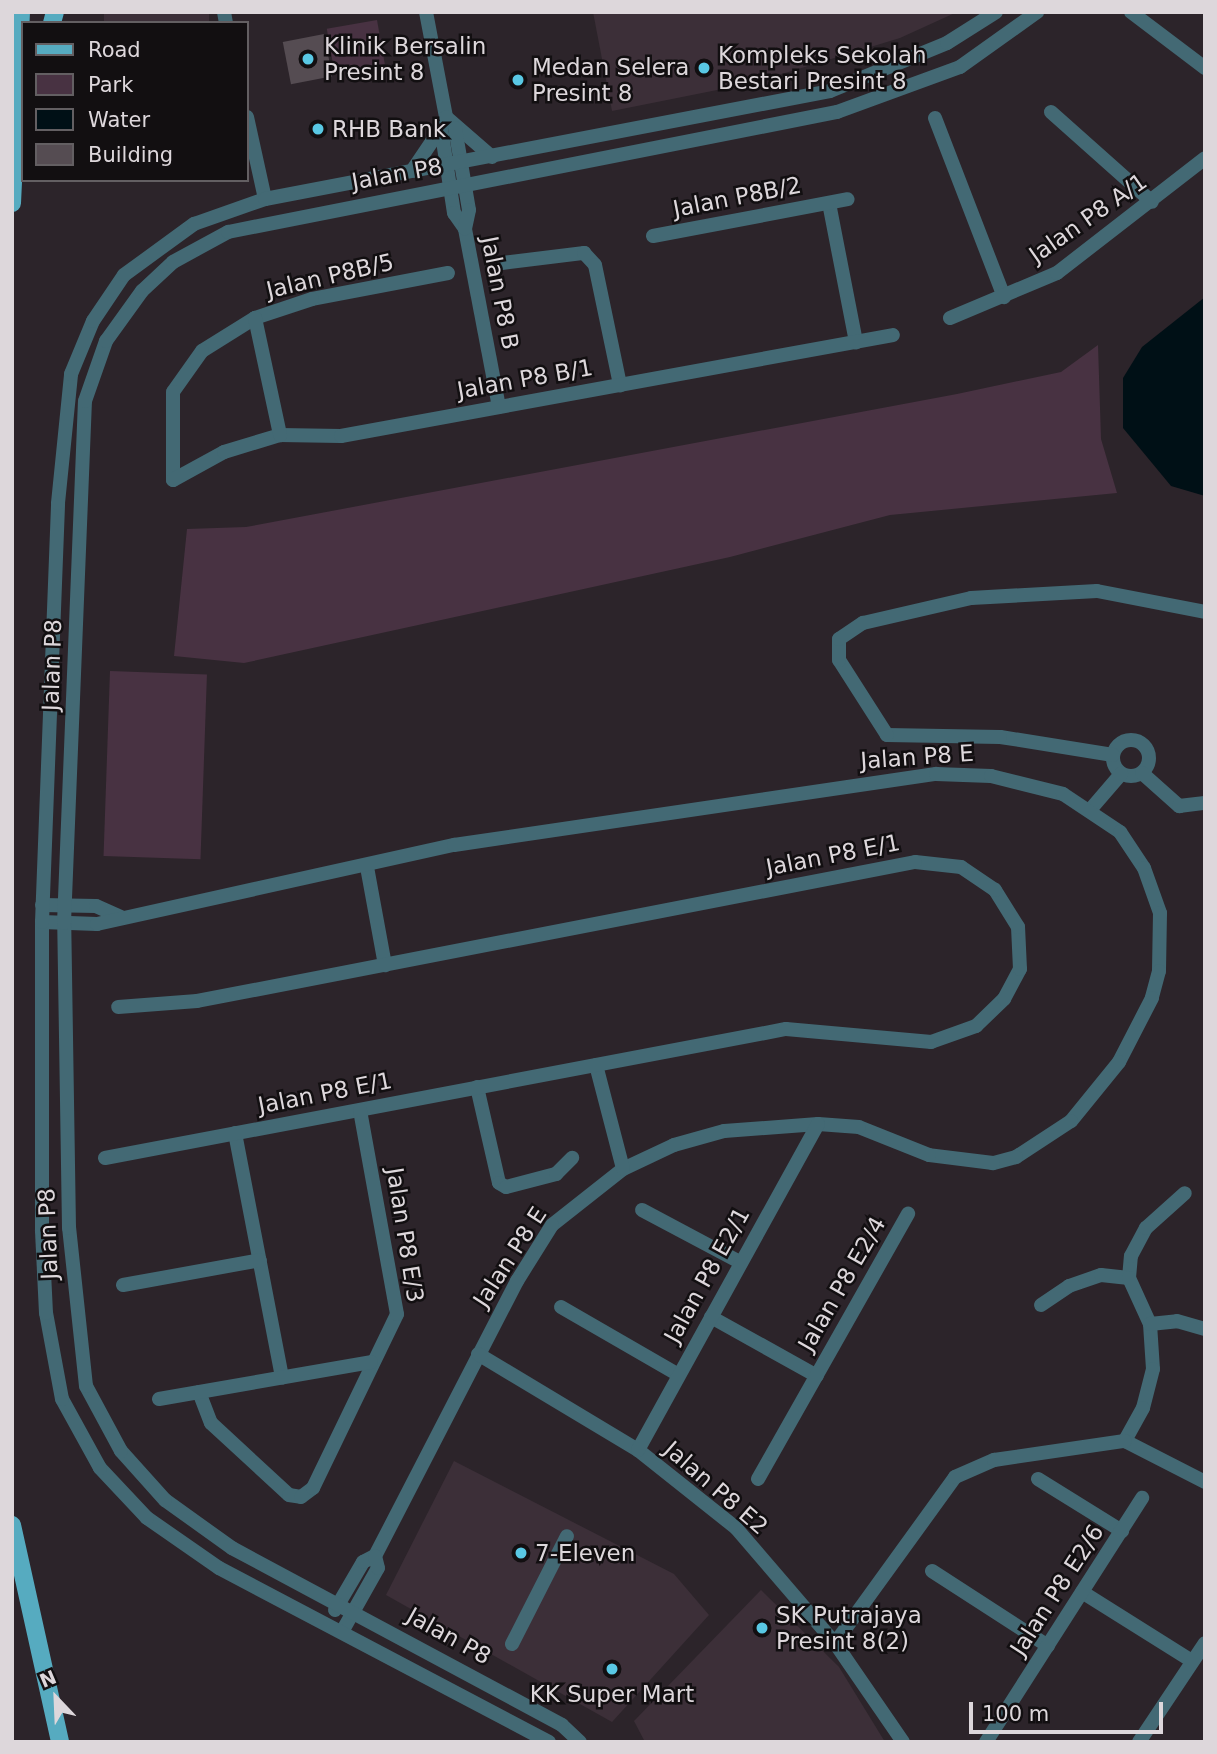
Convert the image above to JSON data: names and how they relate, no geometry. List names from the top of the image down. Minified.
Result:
{"streets":{"street":["Jalan P8","Jalan P8B/2","Jalan P8 A/1","Jalan P8B/5","Jalan P8 B","Jalan P8 B/1","Jalan P8 E","Jalan P8 E/1","Jalan P8 E/3","Jalan P8 E2/1","Jalan P8 E2/4","Jalan P8 E2","Jalan P8 E2/6"]},"crossings":[["Jalan P8","Jalan P8 B"],["Jalan P8","Jalan P8 E"],["Jalan P8B/2","Jalan P8 B/1"],["Jalan P8B/5","Jalan P8 B/1"],["Jalan P8 B","Jalan P8 B/1"],["Jalan P8 E","Jalan P8 E2/1"],["Jalan P8 E","Jalan P8 E2"],["Jalan P8 E/1","Jalan P8 E/3"],["Jalan P8 E2/1","Jalan P8 E2/4"],["Jalan P8 E2/1","Jalan P8 E2"]],"places":["Klinik Bersalin Presint 8","Kompleks Sekolah Bestari Presint 8","Medan Selera Presint 8","RHB Bank","7-Eleven","SK Putrajaya Presint 8(2)","KK Super Mart"],"legend":["Road","Park","Water","Building"],"scale_bar":"100 m","north":"top left"}
